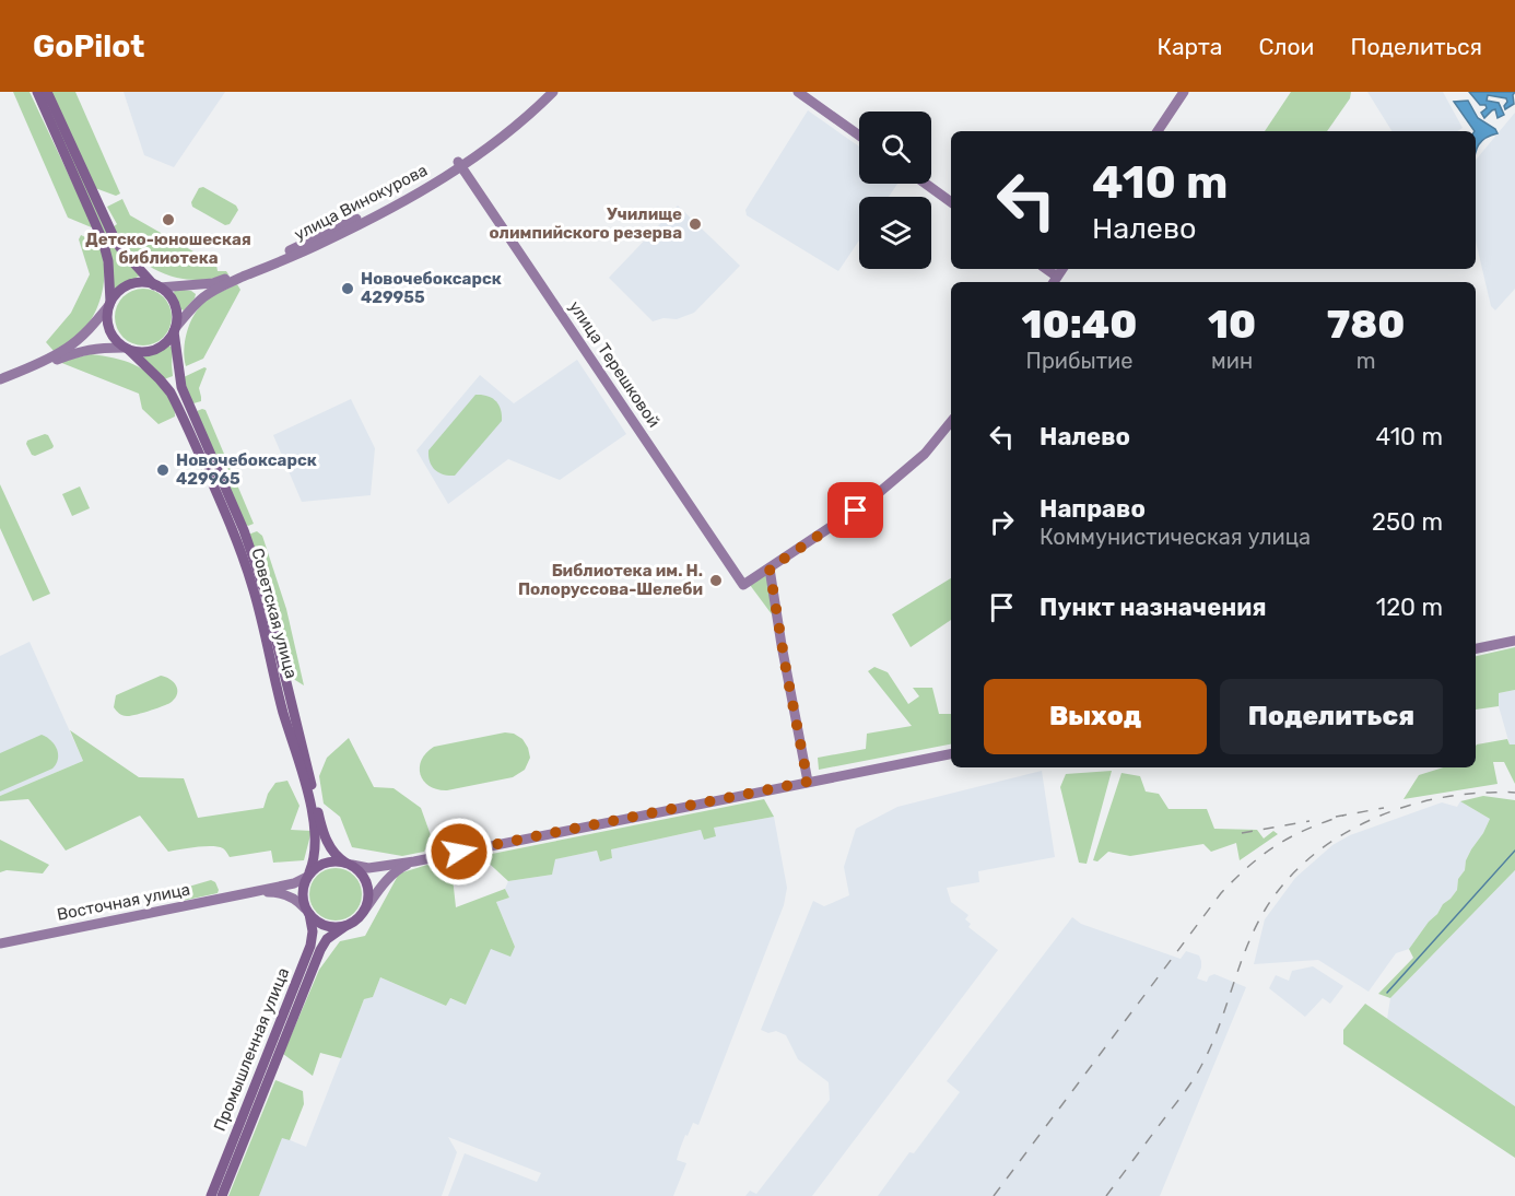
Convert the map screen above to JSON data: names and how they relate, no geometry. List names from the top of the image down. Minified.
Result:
{"streets":{"main road":["Советская улица","Промышленная улица"],"street":["улица Винокурова","улица Терешковой","Восточная улица"]},"crossings":[["улица Винокурова","улица Терешковой"],["улица Винокурова","Советская улица"],["Советская улица","Восточная улица"],["Советская улица","Промышленная улица"],["Восточная улица","Промышленная улица"]],"places":["Детско-юношеская библиотека","Училище олимпийского резерва","Новочебоксарск 429955","Новочебоксарск 429965","Библиотека им. Н. Полоруссова-Шелеби"],"page":{"header":"GoPilot","nav":["Карта","Слои","Поделиться"],"turn":["410 m","Налево"],"eta":["10:40","Прибытие","10","мин","780","m"],"list":[{"name":"Налево","value":"410 m"},{"name":"Направо","note":"Коммунистическая улица","value":"250 m"},{"name":"Пункт назначения","value":"120 m"}],"buttons":["Выход","Поделиться"]}}
